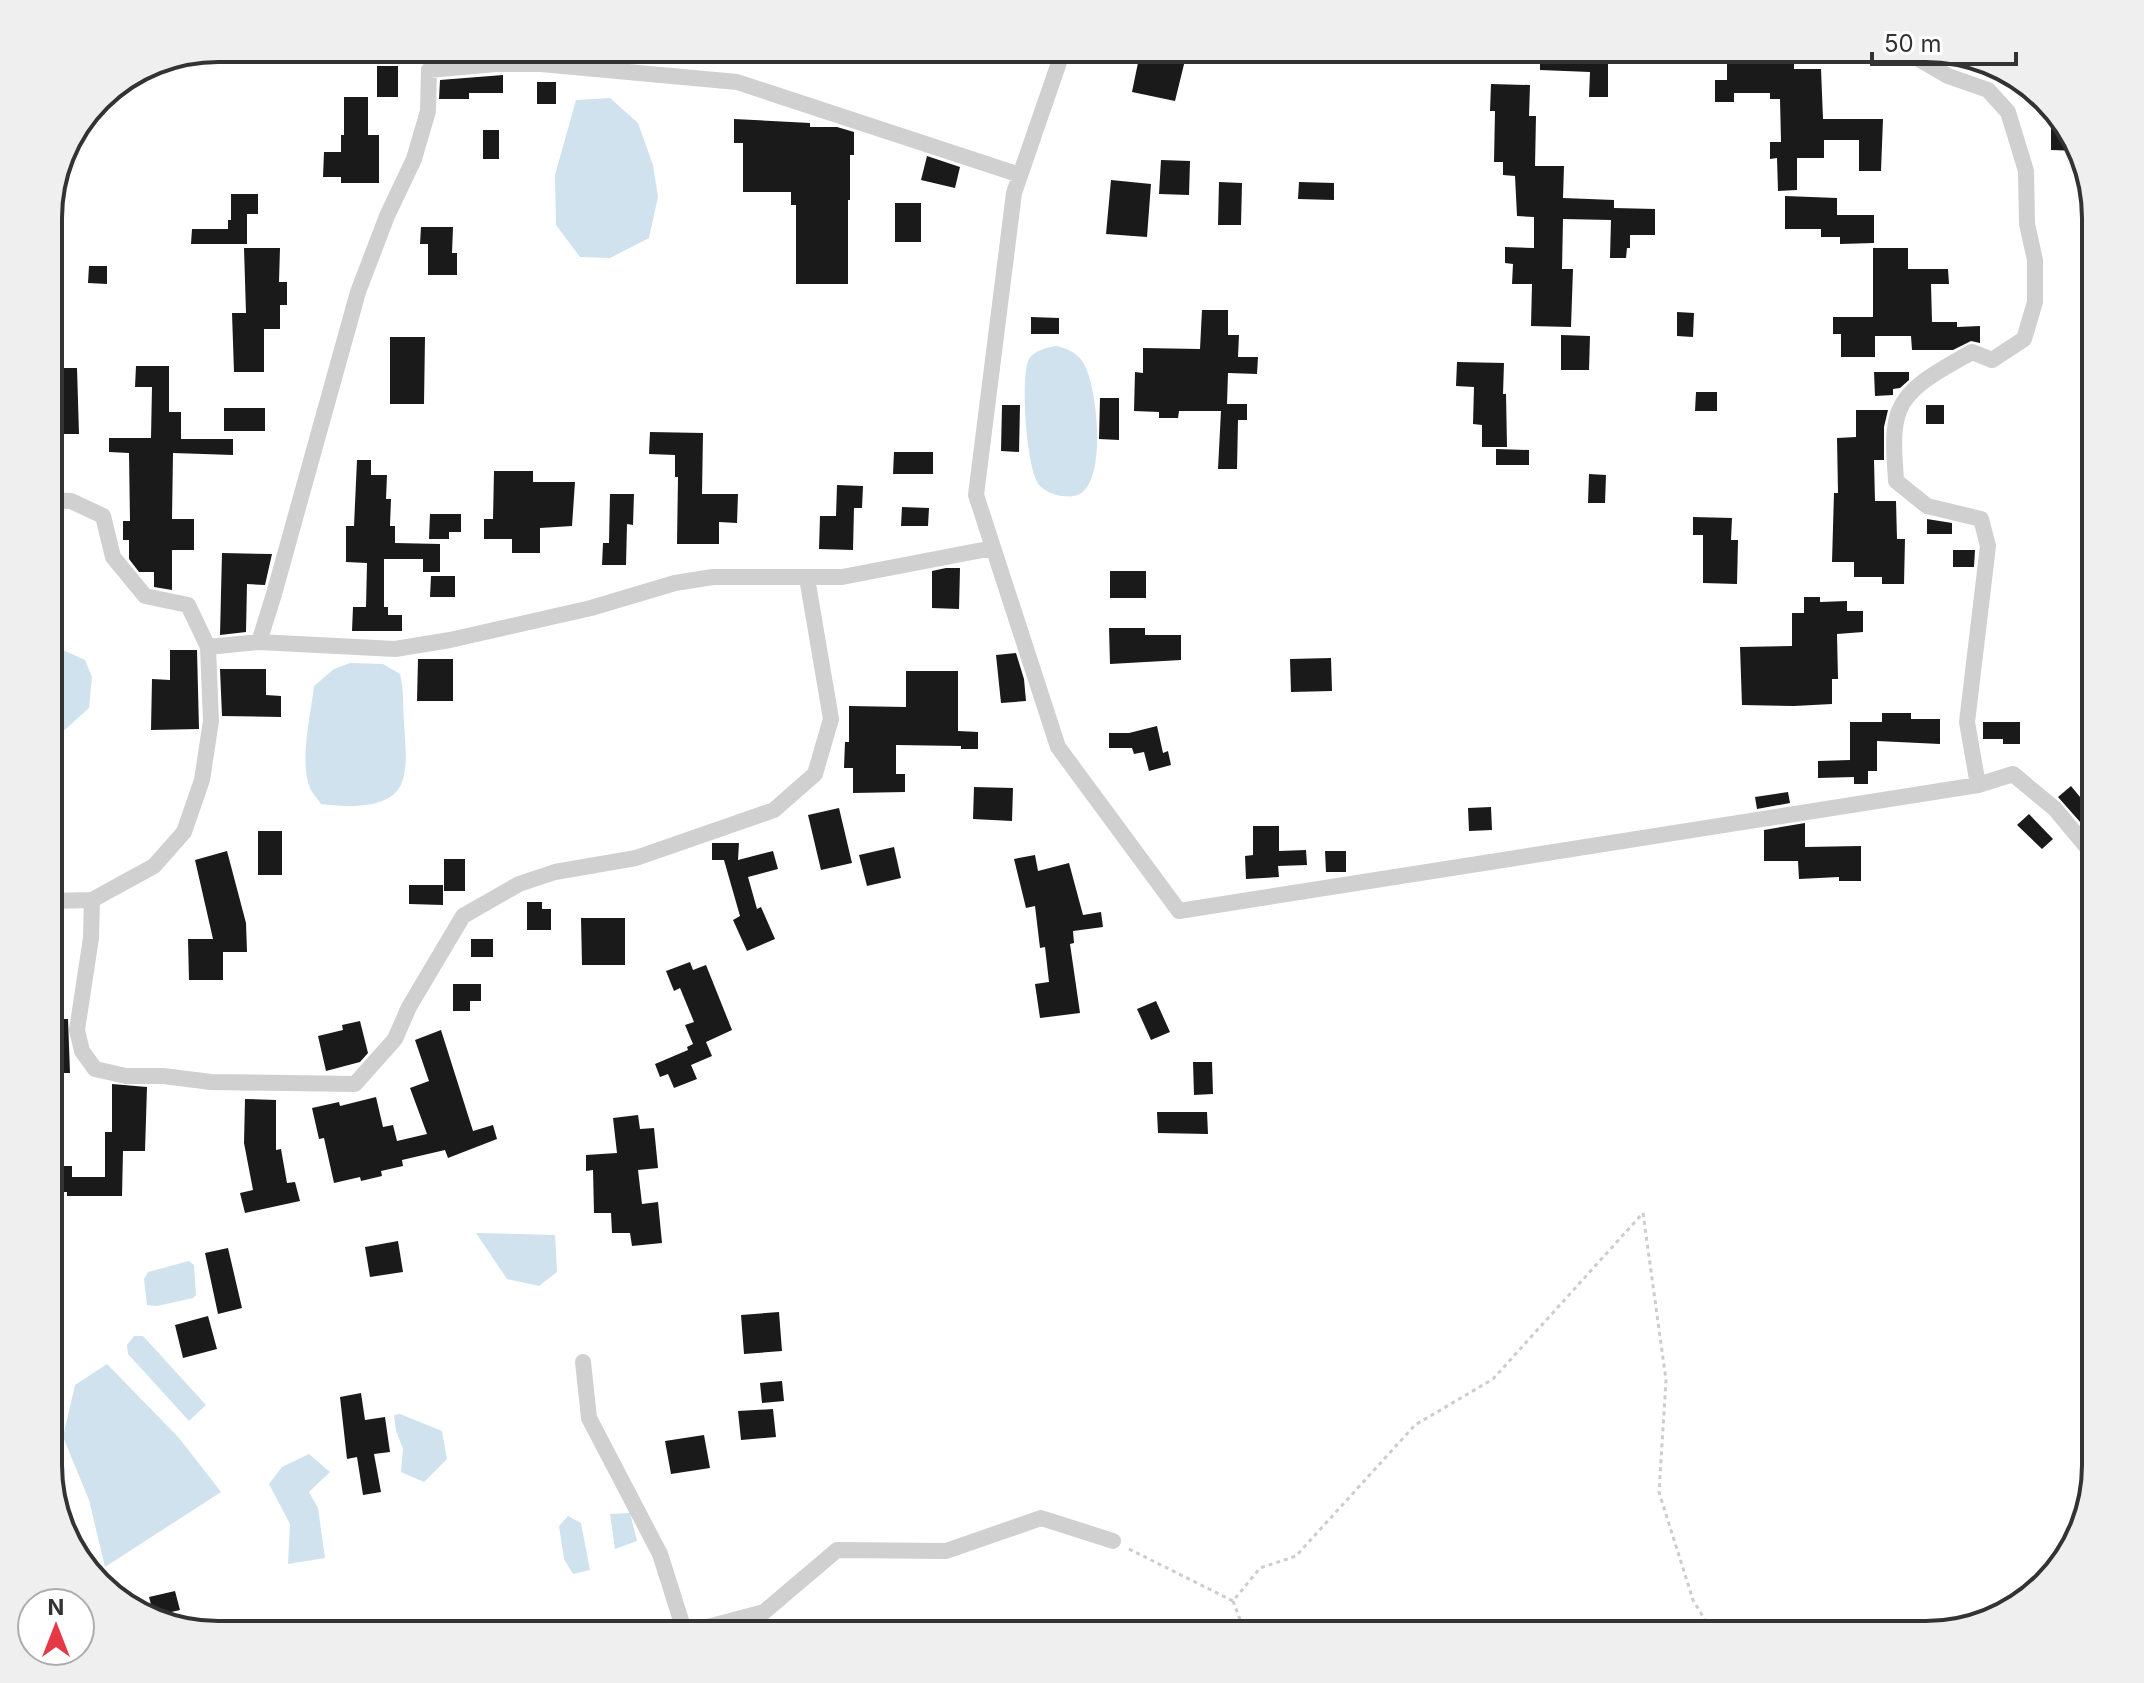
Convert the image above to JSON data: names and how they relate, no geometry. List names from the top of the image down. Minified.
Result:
{"scale_bar":"50 m","north":"top"}
